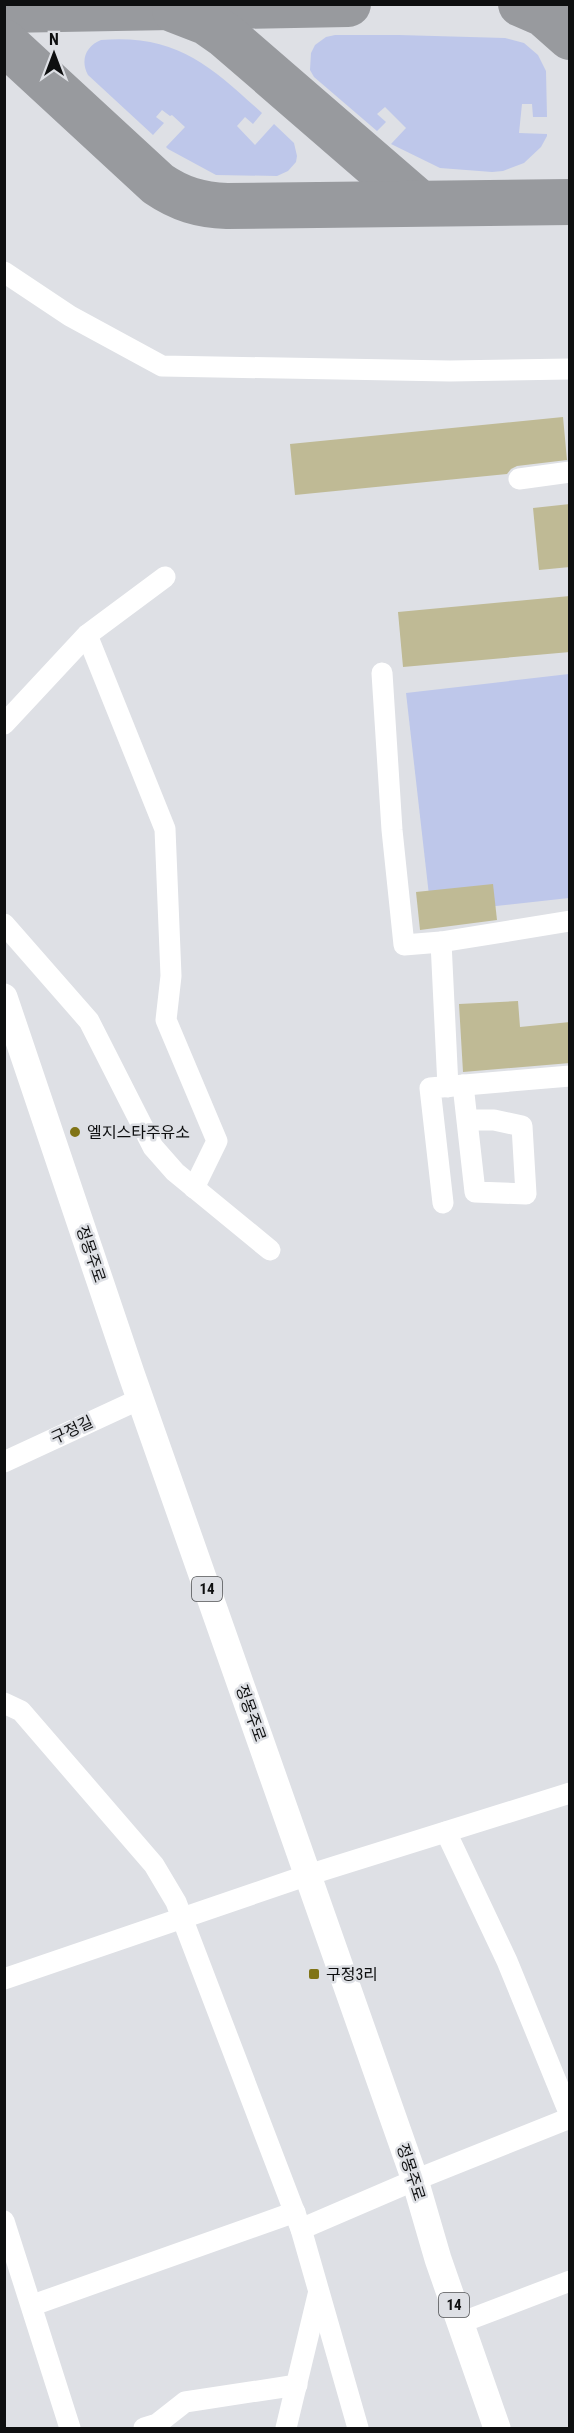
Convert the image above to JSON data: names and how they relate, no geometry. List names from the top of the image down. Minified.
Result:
{"streets":{"main road":["정몽주로","14"],"street":["구정길"]},"crossings":[["정몽주로","구정길"]],"places":{"other":["엘지스타주유소"],"transit":["구정3리"]},"north":"top"}
